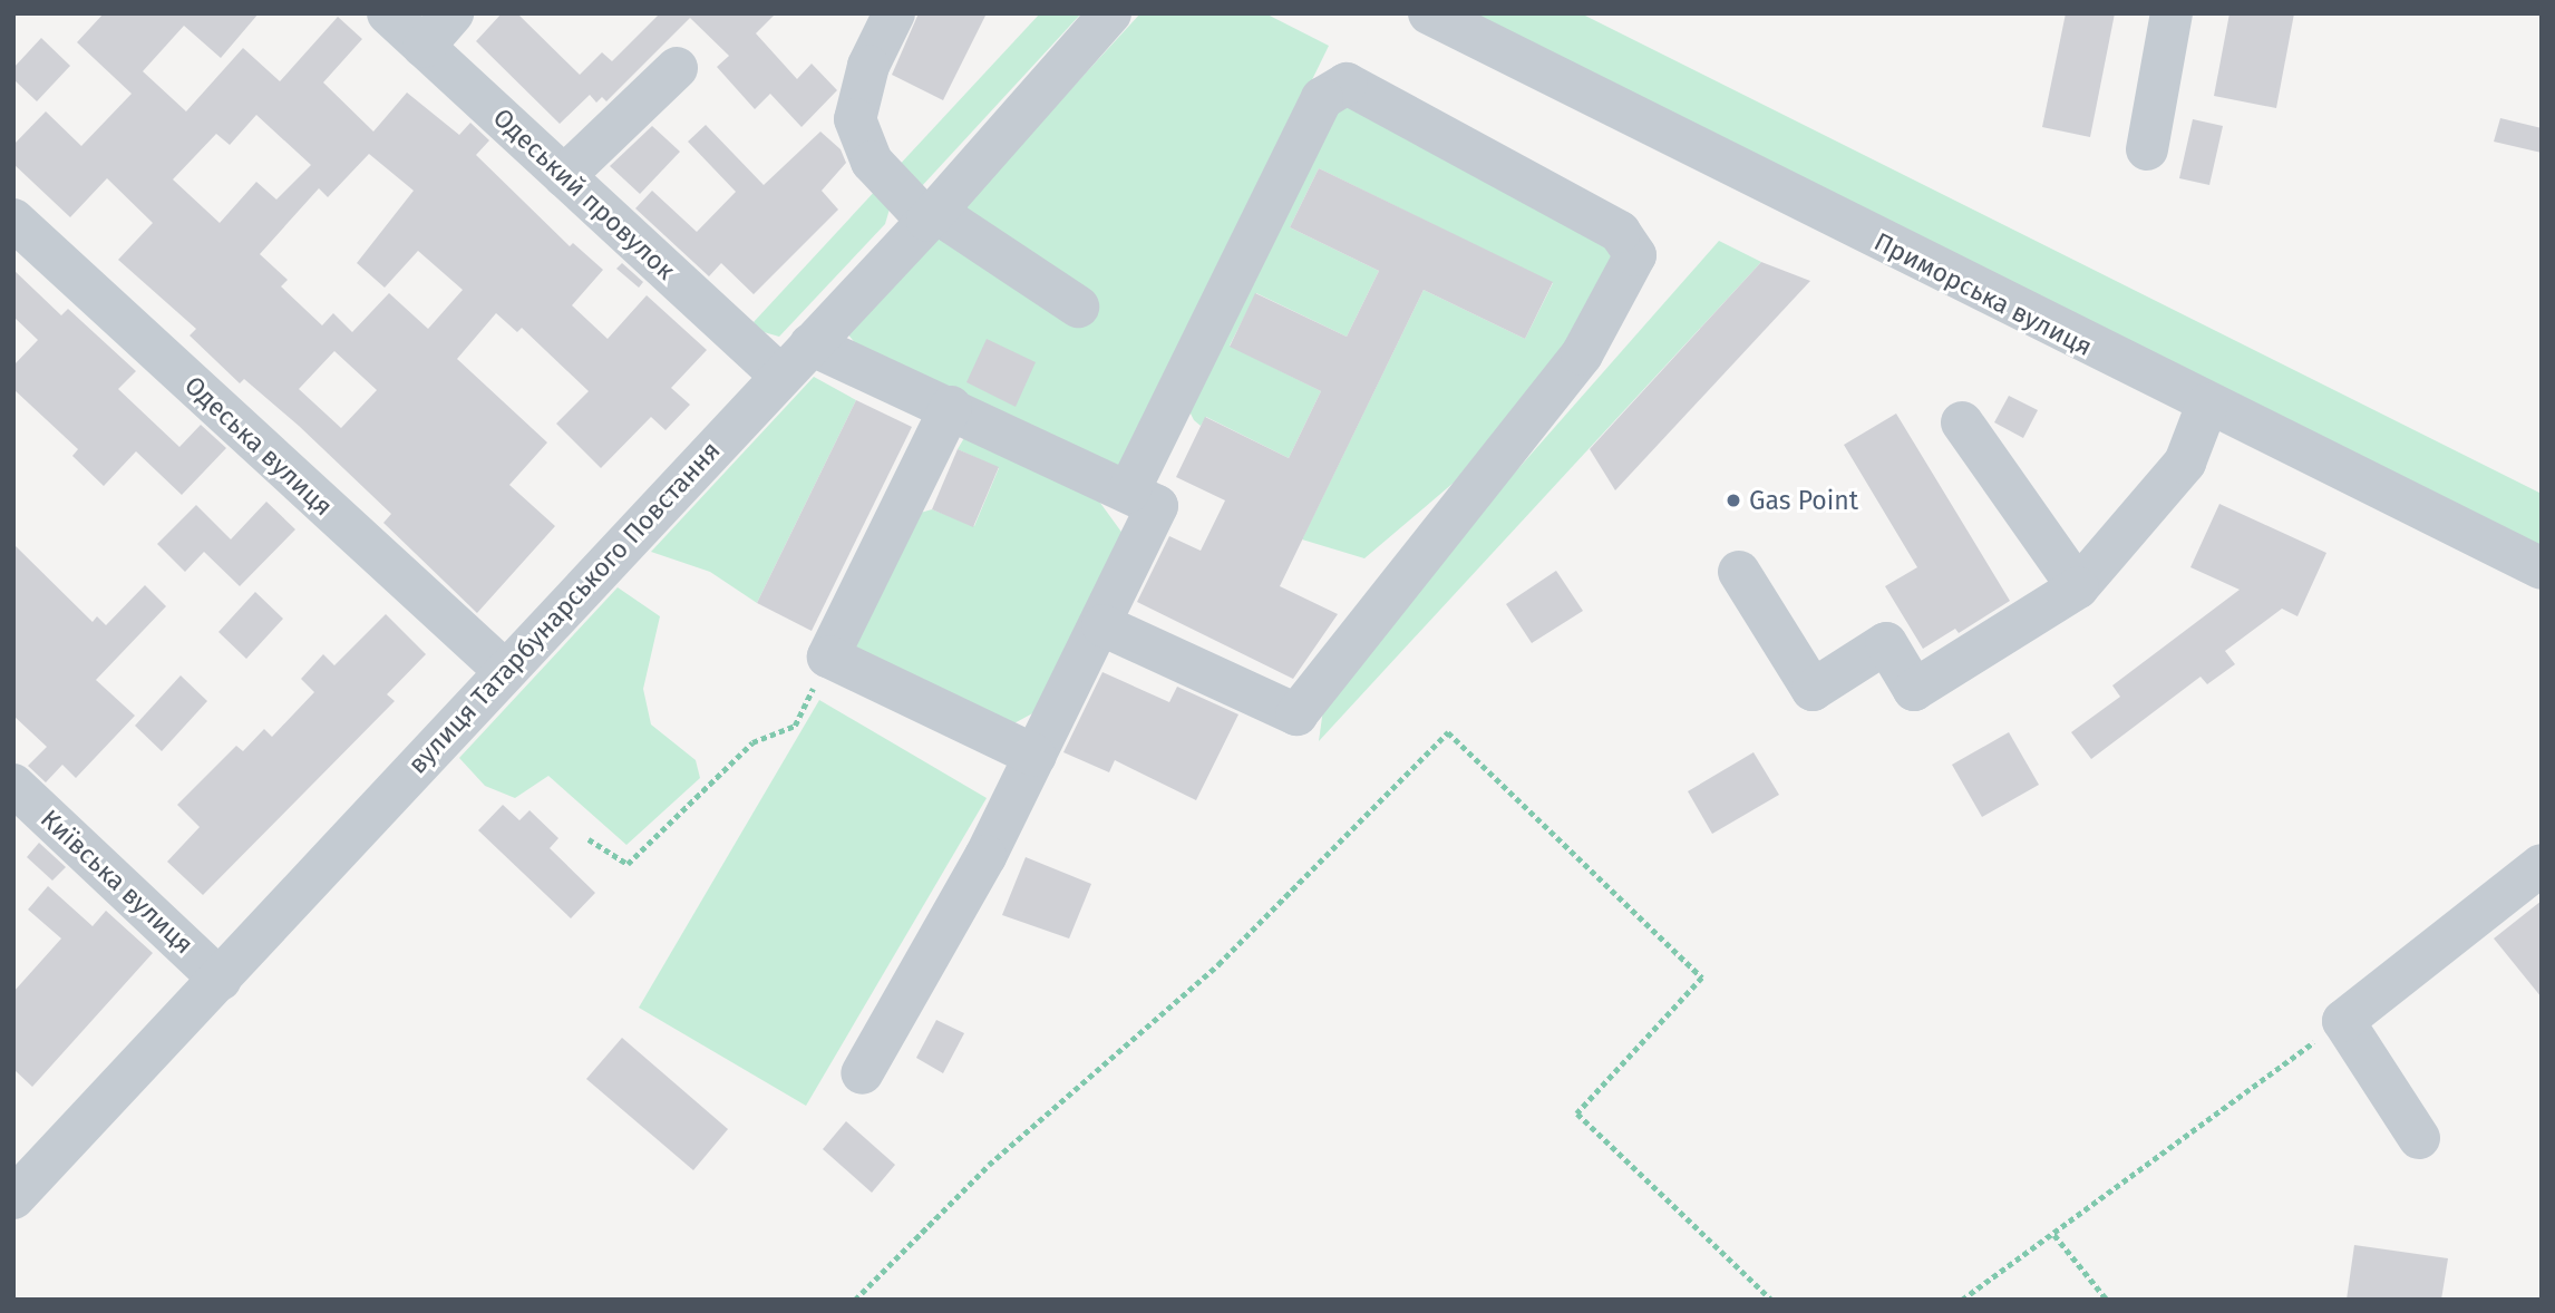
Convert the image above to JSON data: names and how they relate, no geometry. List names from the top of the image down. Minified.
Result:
{"streets":{"street":["Одеський провулок","Приморська вулиця","Одеська вулиця","вулиця Татарбунарського Повстання","Київська вулиця"]},"crossings":[["Одеський провулок","вулиця Татарбунарського Повстання"],["Одеська вулиця","вулиця Татарбунарського Повстання"],["вулиця Татарбунарського Повстання","Київська вулиця"]],"places":["Gas Point"]}
